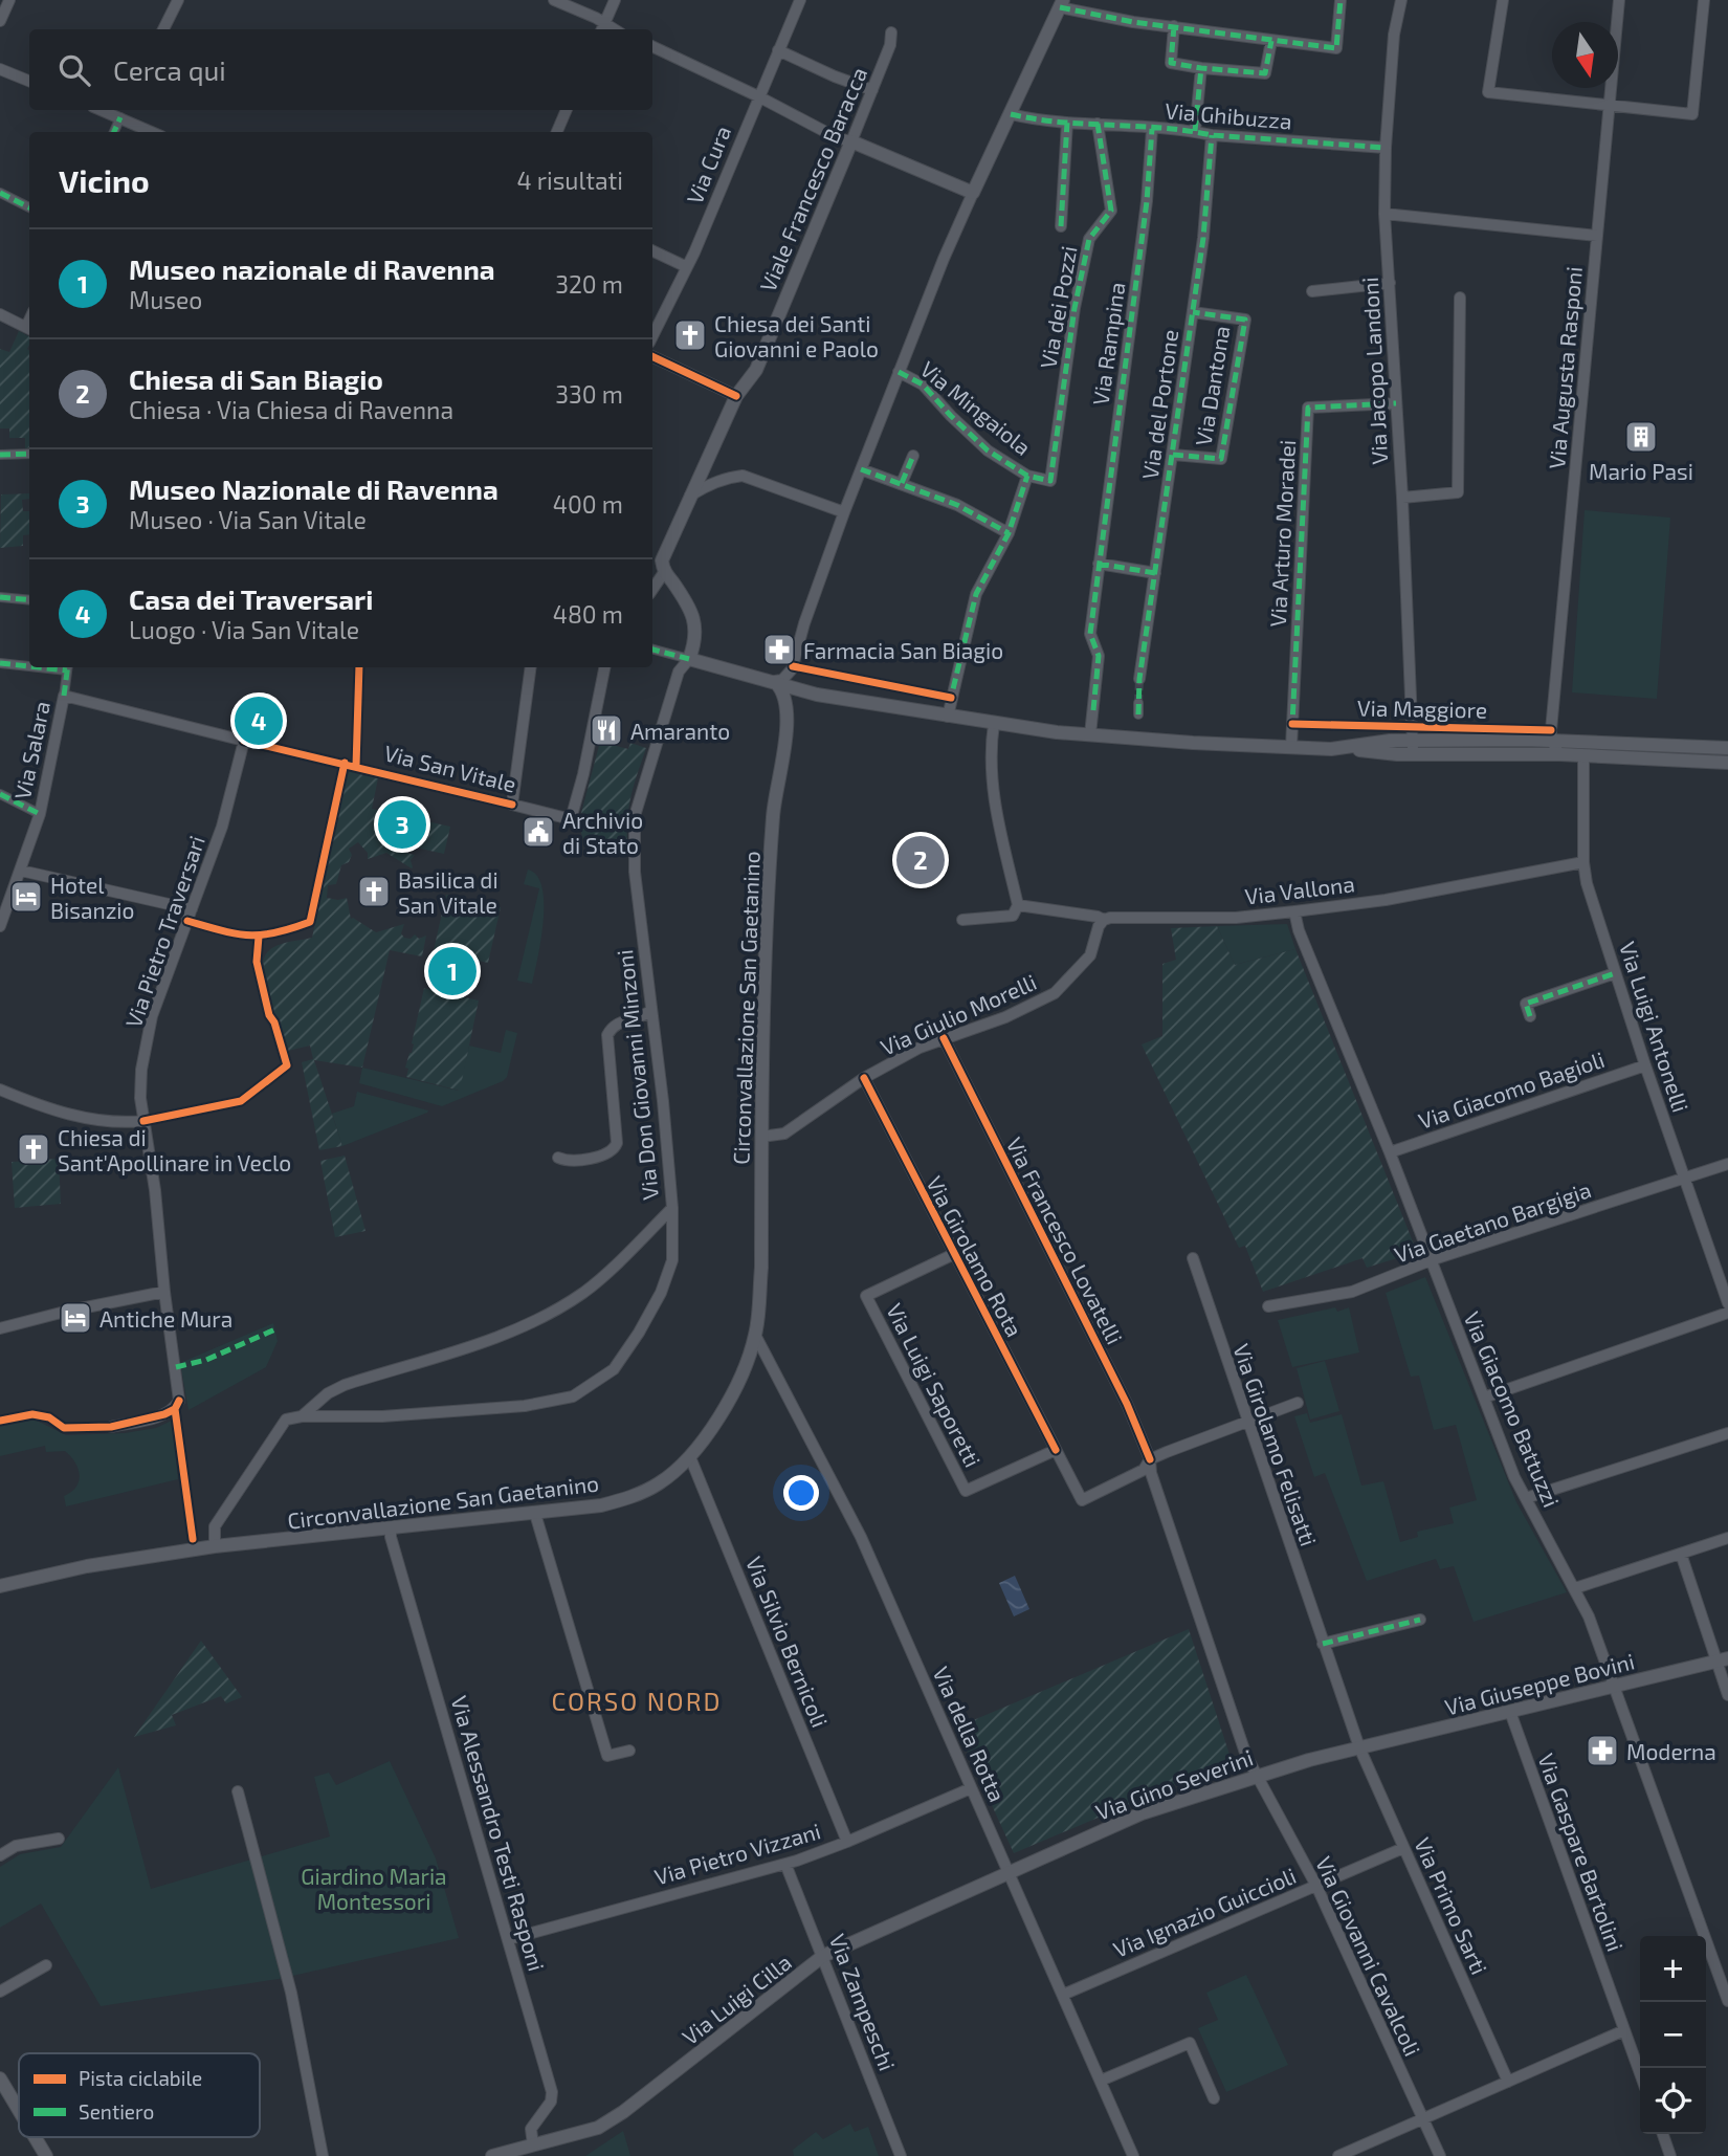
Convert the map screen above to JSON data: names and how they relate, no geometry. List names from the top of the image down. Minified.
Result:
{"streets":{"street":["Via Ghibuzza","Via Cura","Viale Francesco Baracca","Via dei Pozzi","Via Rampina","Via Augusta Rasponi","Via Jacopo Landoni","Via Dantona","Via del Portone","Via Mingaiola","Via Arturo Moradei","Via Maggiore","Via Salara","Via San Vitale","Via Vallona","Via Pietro Traversari","Circonvallazione San Gaetanino","Via Giulio Morelli","Via Luigi Antonelli","Via Don Giovanni Minzoni","Via Giacomo Bagioli","Via Gaetano Bargigia","Via Francesco Lovatelli","Via Girolamo Rota","Via Luigi Saporetti","Via Giacomo Battuzzi","Via Girolamo Felisatti","Via Silvio Bernicoli","Via Giuseppe Bovini","Via della Rotta","Via Gino Severini","Via Alessandro Testi Rasponi","Via Gaspare Bartolini","Via Pietro Vizzani","Via Primo Sarti","Via Ignazio Guiccioli","Via Giovanni Cavalcoli","Via Luigi Cilla","Via Zampeschi"]},"crossings":[["Via Ghibuzza","Via dei Pozzi"],["Via Ghibuzza","Via Rampina"],["Via Ghibuzza","Via Jacopo Landoni"],["Via Ghibuzza","Via del Portone"],["Via dei Pozzi","Via Mingaiola"],["Via Rampina","Via Maggiore"],["Via Augusta Rasponi","Via Maggiore"],["Via Jacopo Landoni","Via Arturo Moradei"],["Via Jacopo Landoni","Via Maggiore"],["Via Dantona","Via del Portone"],["Via Arturo Moradei","Via Maggiore"],["Via Maggiore","Via Luigi Antonelli"],["Via Maggiore","Via Don Giovanni Minzoni"],["Via Salara","Via San Vitale"],["Via San Vitale","Via Pietro Traversari"],["Via Vallona","Via Giulio Morelli"],["Via Vallona","Via Luigi Antonelli"],["Via Vallona","Via Giacomo Battuzzi"],["Circonvallazione San Gaetanino","Via Giulio Morelli"],["Circonvallazione San Gaetanino","Via Don Giovanni Minzoni"],["Circonvallazione San Gaetanino","Via Silvio Bernicoli"],["Circonvallazione San Gaetanino","Via della Rotta"],["Circonvallazione San Gaetanino","Via Alessandro Testi Rasponi"],["Via Giulio Morelli","Via Francesco Lovatelli"],["Via Giulio Morelli","Via Girolamo Rota"],["Via Luigi Antonelli","Via Giacomo Bagioli"],["Via Luigi Antonelli","Via Gaetano Bargigia"],["Via Giacomo Bagioli","Via Giacomo Battuzzi"],["Via Gaetano Bargigia","Via Giacomo Battuzzi"],["Via Francesco Lovatelli","Via Girolamo Rota"],["Via Francesco Lovatelli","Via Gino Severini"],["Via Francesco Lovatelli","Via Giovanni Cavalcoli"],["Via Girolamo Rota","Via Luigi Saporetti"],["Via Giacomo Battuzzi","Via Giuseppe Bovini"],["Via Girolamo Felisatti","Via Giuseppe Bovini"],["Via Girolamo Felisatti","Via Gino Severini"],["Via Girolamo Felisatti","Via Primo Sarti"],["Via Silvio Bernicoli","Via Pietro Vizzani"],["Via Giuseppe Bovini","Via Gino Severini"],["Via Giuseppe Bovini","Via Gaspare Bartolini"],["Via Giuseppe Bovini","Via Primo Sarti"],["Via della Rotta","Via Gino Severini"],["Via della Rotta","Via Pietro Vizzani"],["Via della Rotta","Via Ignazio Guiccioli"],["Via della Rotta","Via Luigi Cilla"],["Via Gino Severini","Via Primo Sarti"],["Via Gino Severini","Via Giovanni Cavalcoli"],["Via Gino Severini","Via Luigi Cilla"],["Via Alessandro Testi Rasponi","Via Pietro Vizzani"],["Via Alessandro Testi Rasponi","Via Luigi Cilla"],["Via Pietro Vizzani","Via Zampeschi"],["Via Primo Sarti","Via Ignazio Guiccioli"],["Via Ignazio Guiccioli","Via Giovanni Cavalcoli"],["Via Luigi Cilla","Via Zampeschi"]],"districts":["CORSO NORD"],"parks":["Giardino Maria Montessori"],"places":{"church":["Chiesa dei Santi Giovanni e Paolo","Basilica di San Vitale","Chiesa di Sant'Apollinare in Veclo"],"building":["Mario Pasi"],"pharmacy":["Farmacia San Biagio","Moderna"],"restaurant":["Amaranto"],"public building":["Archivio di Stato"],"hotel":["Hotel Bisanzio","Antiche Mura"]},"legend":["Pista ciclabile","Sentiero"],"north":"bottom","page":{"search":"Cerca qui","heading":["Vicino","4 risultati"],"list":[{"mark":"1","name":"Museo nazionale di Ravenna","note":"Museo","value":"320 m"},{"mark":"2","name":"Chiesa di San Biagio","note":"Chiesa · Via Chiesa di Ravenna","value":"330 m"},{"mark":"3","name":"Museo Nazionale di Ravenna","note":"Museo · Via San Vitale","value":"400 m"},{"mark":"4","name":"Casa dei Traversari","note":"Luogo · Via San Vitale","value":"480 m"}],"pins":["4","3","2","1"],"map_buttons":["+","−"]}}
